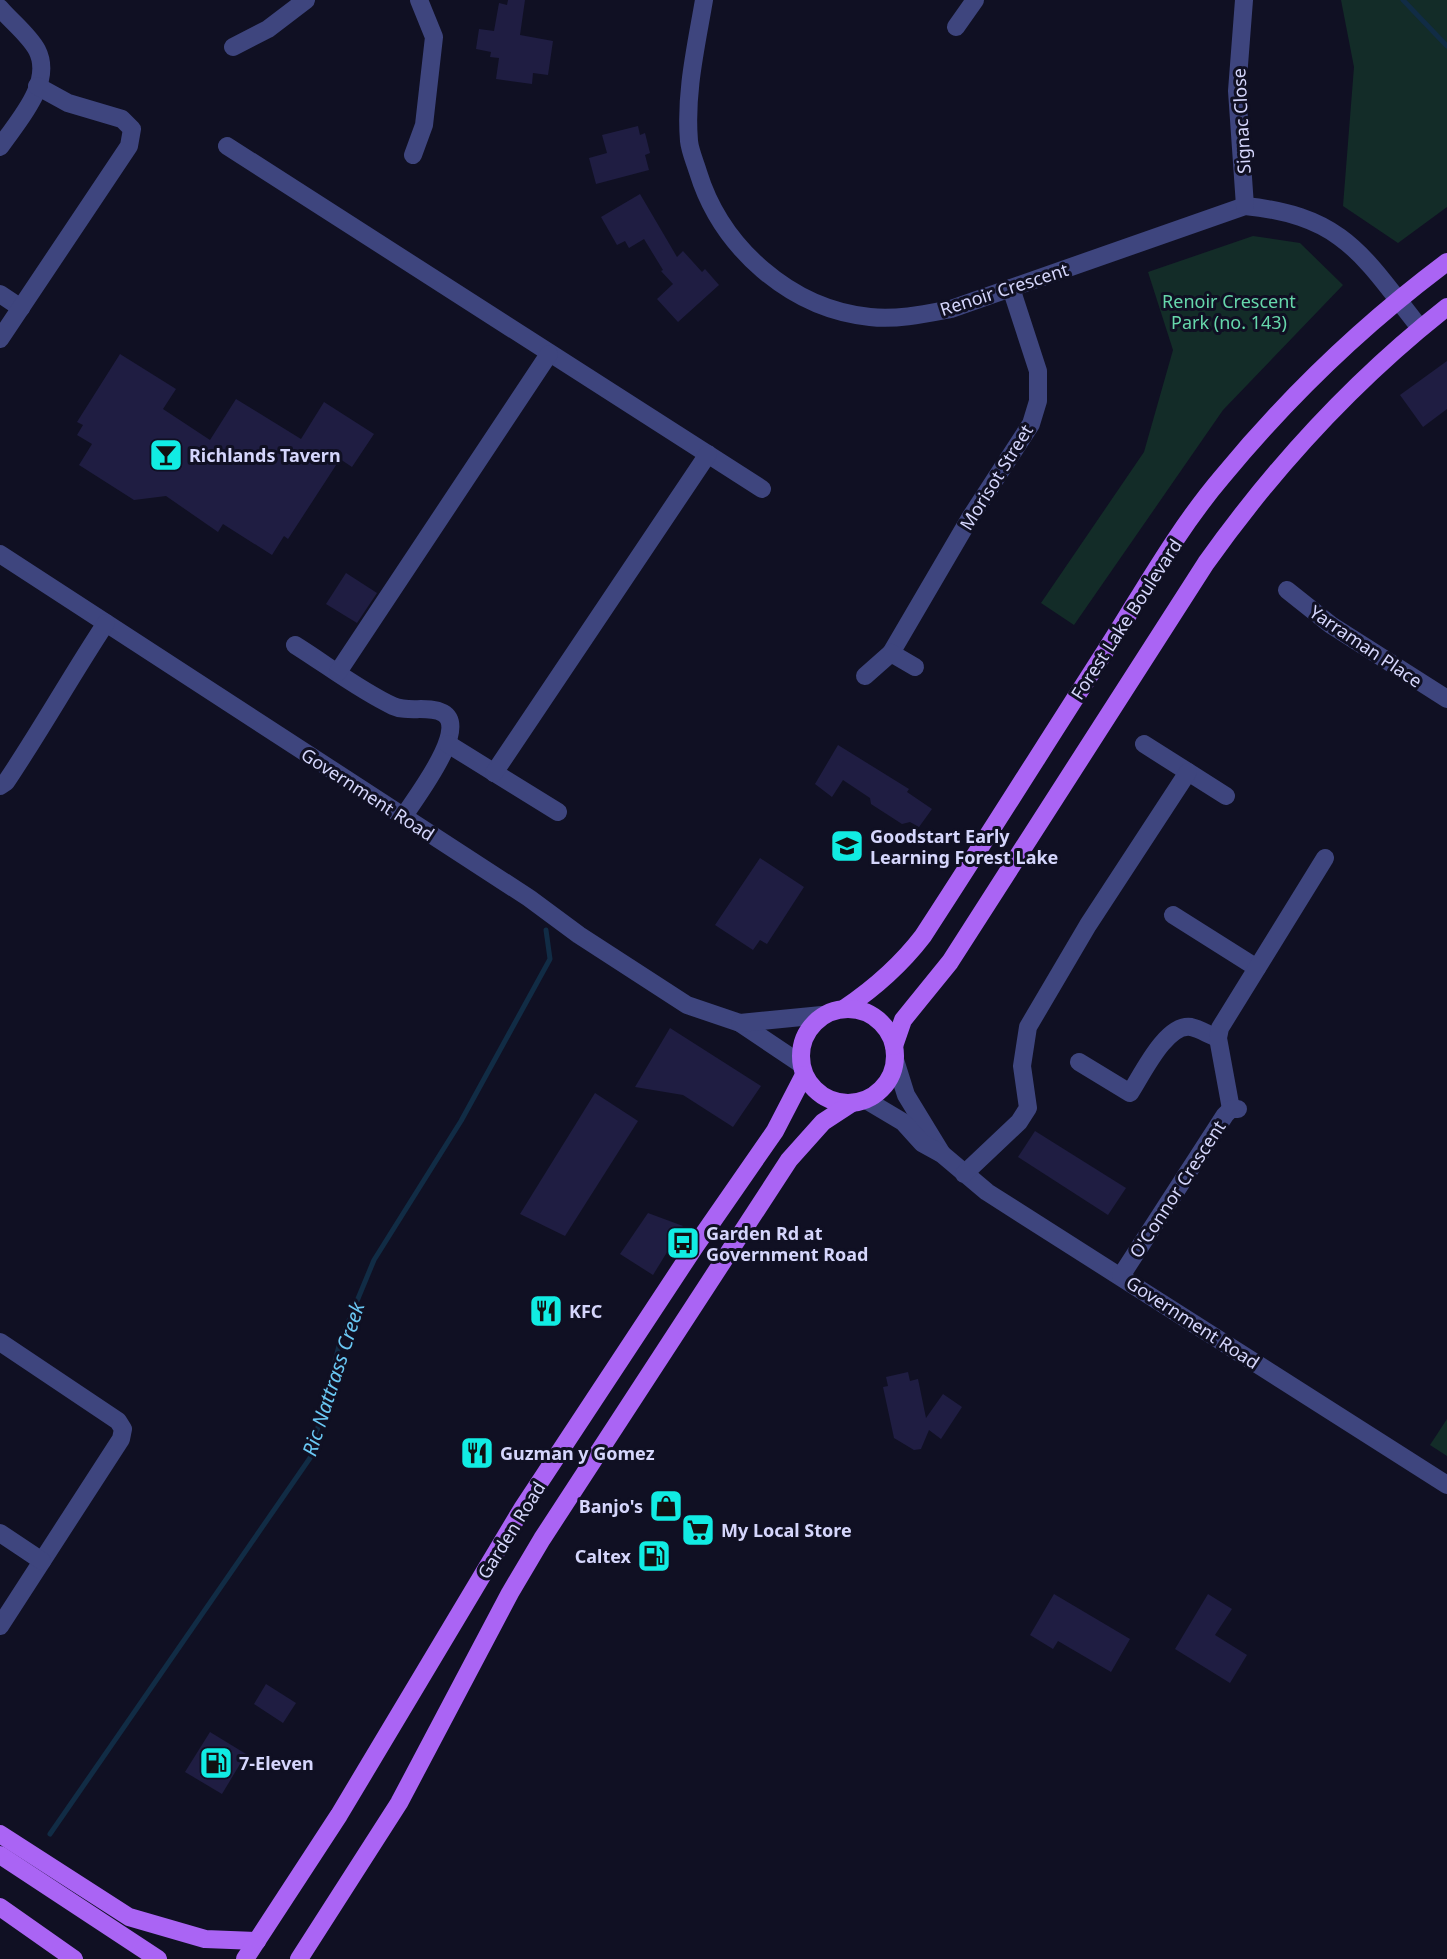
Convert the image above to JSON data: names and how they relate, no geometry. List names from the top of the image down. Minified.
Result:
{"streets":{"main road":["Forest Lake Boulevard","Garden Road"],"street":["Signac Close","Renoir Crescent","Morisot Street","Yarraman Place","Government Road","O'Connor Crescent"]},"crossings":[["Signac Close","Renoir Crescent"],["Renoir Crescent","Morisot Street"],["Renoir Crescent","Forest Lake Boulevard"],["Forest Lake Boulevard","Government Road"],["Forest Lake Boulevard","Garden Road"],["Government Road","O'Connor Crescent"],["Government Road","Garden Road"]],"water":["Ric Nattrass Creek"],"parks":["Renoir Crescent Park (no. 143)"],"places":{"bar":["Richlands Tavern"],"school or university":["Goodstart Early Learning Forest Lake"],"bus stop":["Garden Rd at Government Road"],"restaurant":["KFC","Guzman y Gomez"],"shop":["Banjo's"],"supermarket":["My Local Store"],"fuel station":["Caltex","7-Eleven"]}}
